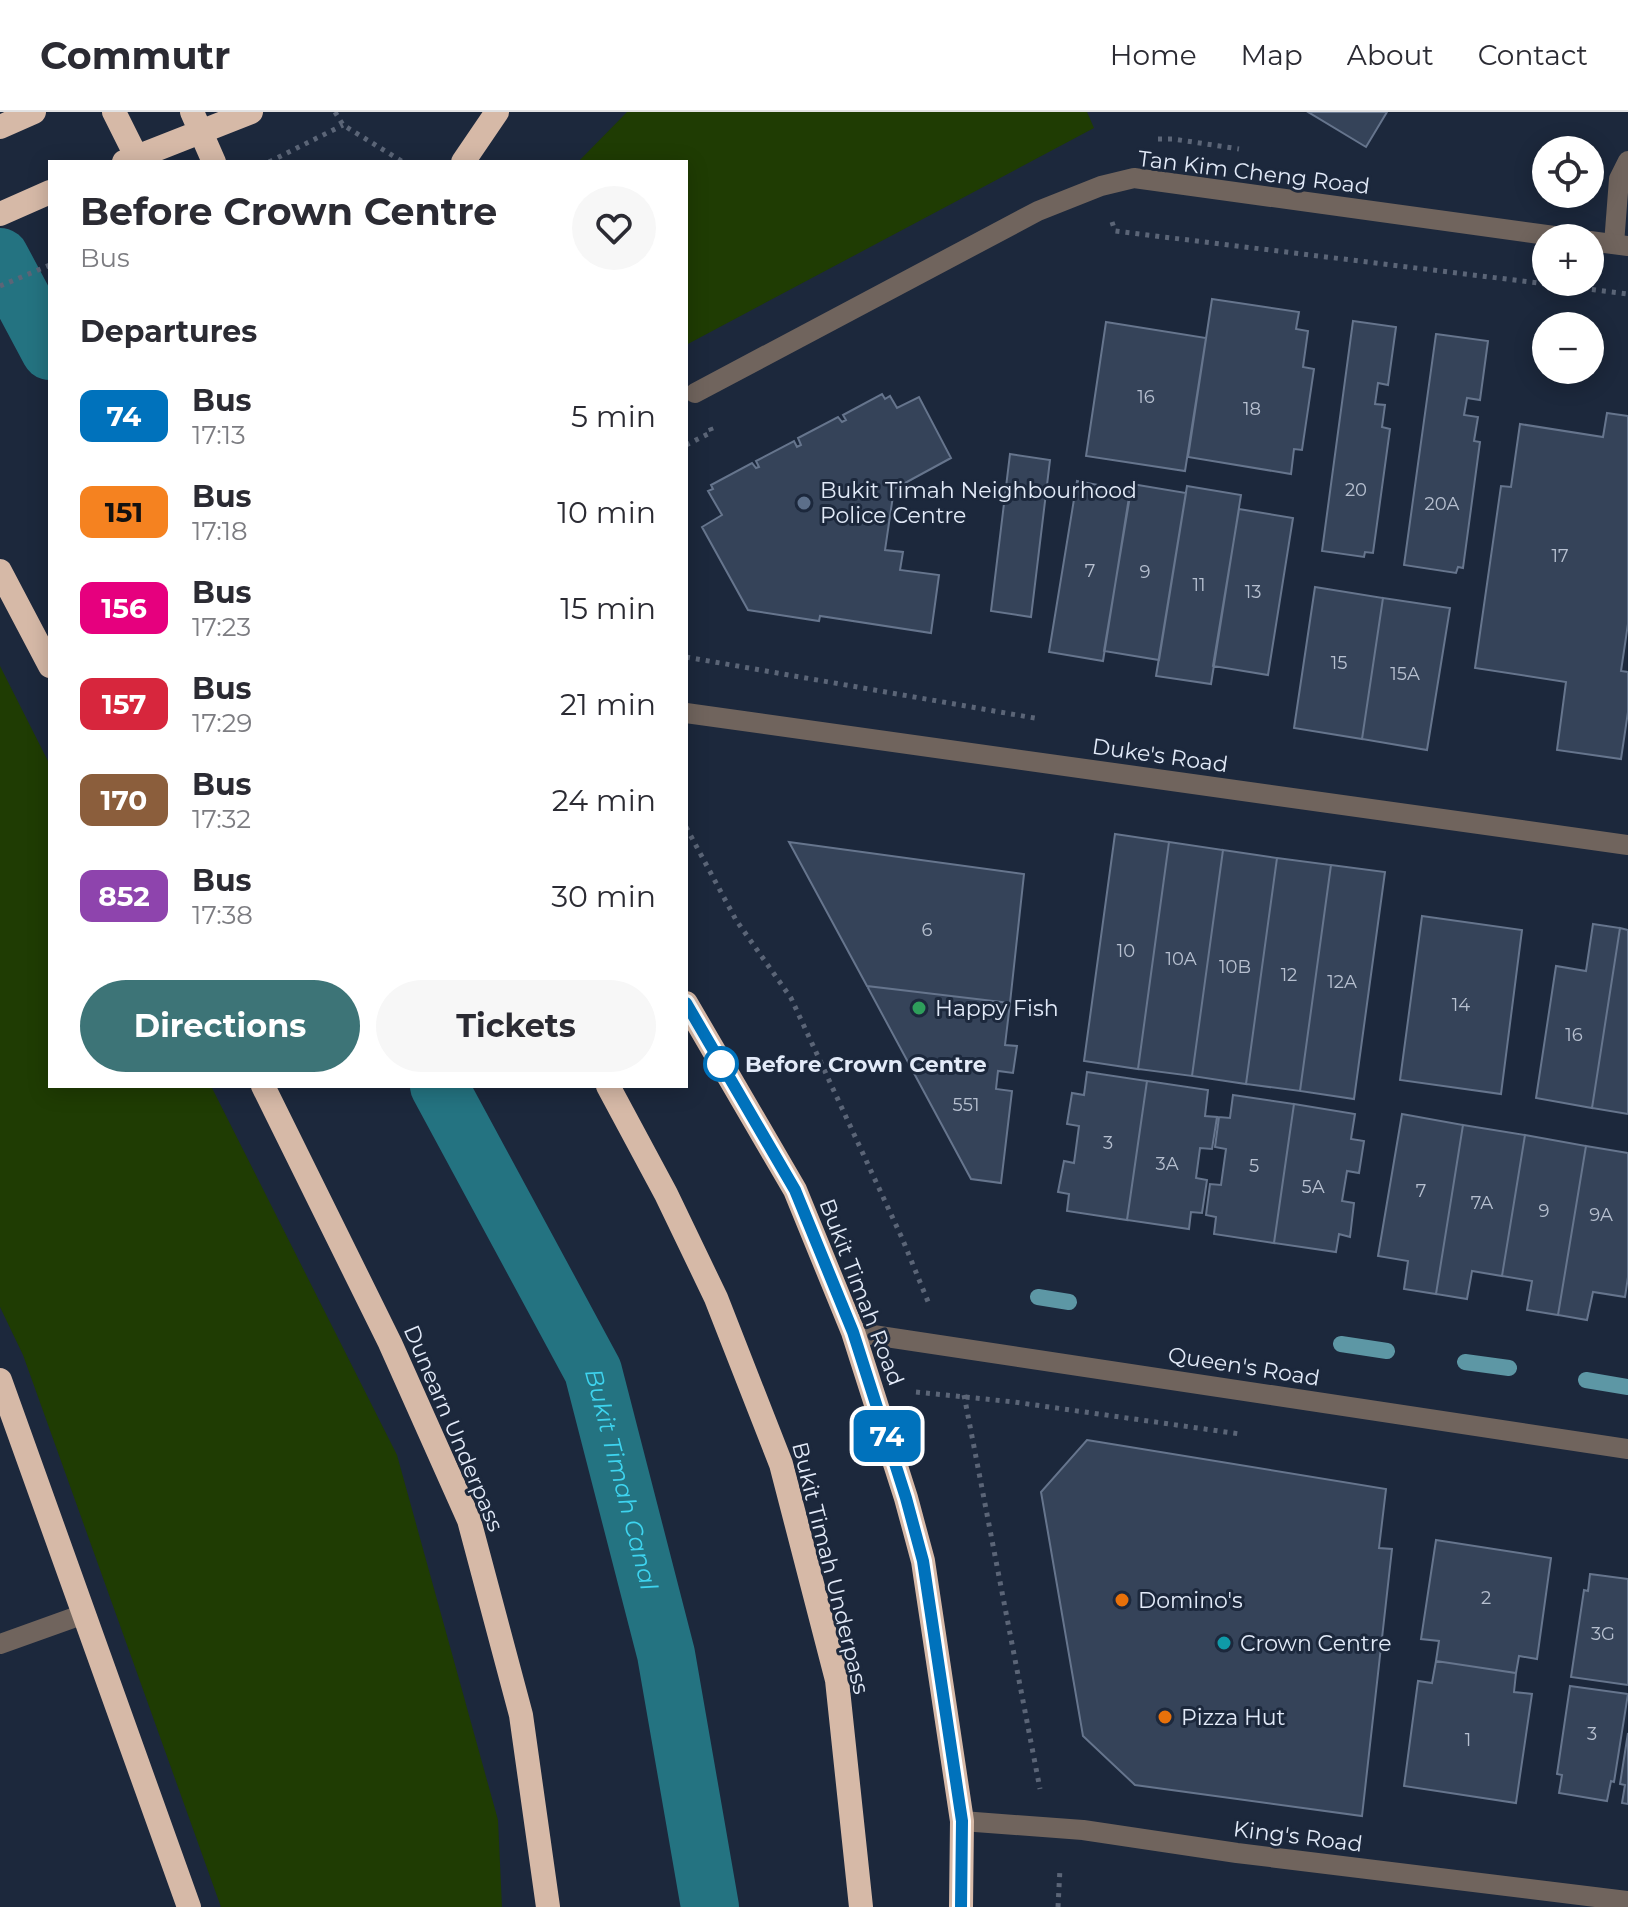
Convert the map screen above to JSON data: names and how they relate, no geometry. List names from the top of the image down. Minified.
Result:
{"streets":{"highway":["Bukit Timah Road","Dunearn Underpass","Bukit Timah Underpass"],"street":["Tan Kim Cheng Road","Duke's Road","Queen's Road","King's Road"]},"crossings":[["Bukit Timah Road","Queen's Road"],["Bukit Timah Road","King's Road"]],"water":["Bukit Timah Canal"],"places":["Bukit Timah Neighbourhood Police Centre","Happy Fish","Before Crown Centre","Domino's","Crown Centre","Pizza Hut"],"lines":["bus line 74"],"house_numbers":["16","18","20","20A","17","7","9","11","13","15","15A","6","10","10A","10B","12","12A","14","16","551","3","3A","5","5A","7","7A","9","9A","2","3G","3","1"],"page":{"header":"Commutr","nav":["Home","Map","About","Contact"],"on_map":"74","map_buttons":["+","−"],"heading":[["Before Crown Centre","Bus"],"Departures"],"list":[{"mark":"74","name":"Bus","note":"17:13","value":"5 min"},{"mark":"151","name":"Bus","note":"17:18","value":"10 min"},{"mark":"156","name":"Bus","note":"17:23","value":"15 min"},{"mark":"157","name":"Bus","note":"17:29","value":"21 min"},{"mark":"170","name":"Bus","note":"17:32","value":"24 min"},{"mark":"852","name":"Bus","note":"17:38","value":"30 min"}],"buttons":["Directions","Tickets"]}}
